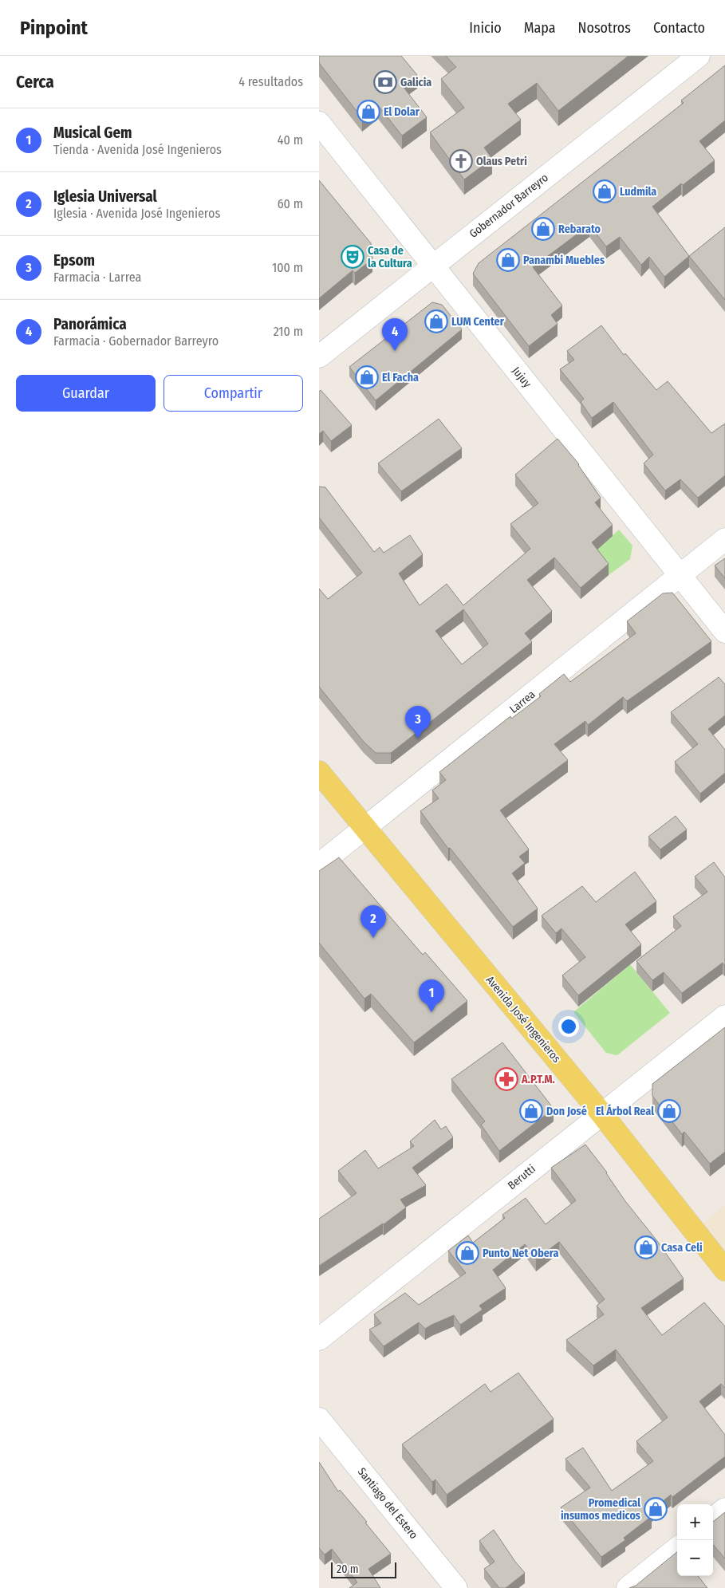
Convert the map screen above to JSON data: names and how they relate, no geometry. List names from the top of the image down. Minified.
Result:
{"streets":{"main road":["Avenida José Ingenieros"],"street":["Gobernador Barreyro","Jujuy","Larrea","Berutti","Santiago del Estero"]},"crossings":[["Gobernador Barreyro","Jujuy"],["Jujuy","Larrea"],["Larrea","Avenida José Ingenieros"],["Avenida José Ingenieros","Berutti"]],"places":{"bank":["Galicia"],"shop":["El Dolar","Ludmila","Rebarato","Panambi Muebles","LUM Center","El Facha","Don José","El Árbol Real","Casa Celi","Punto Net Obera","Promedical insumos medicos"],"church":["Olaus Petri"],"theatre":["Casa de la Cultura"],"pharmacy":["A.P.T.M."]},"scale_bar":"20 m","page":{"header":"Pinpoint","nav":["Inicio","Mapa","Nosotros","Contacto"],"heading":["Cerca","4 resultados"],"list":[{"mark":"1","name":"Musical Gem","note":"Tienda · Avenida José Ingenieros","value":"40 m"},{"mark":"2","name":"Iglesia Universal","note":"Iglesia · Avenida José Ingenieros","value":"60 m"},{"mark":"3","name":"Epsom","note":"Farmacia · Larrea","value":"100 m"},{"mark":"4","name":"Panorámica","note":"Farmacia · Gobernador Barreyro","value":"210 m"}],"pins":["4","3","2","1"],"buttons":["Guardar","Compartir"],"map_buttons":["+","−"],"scale":"20 m"}}
